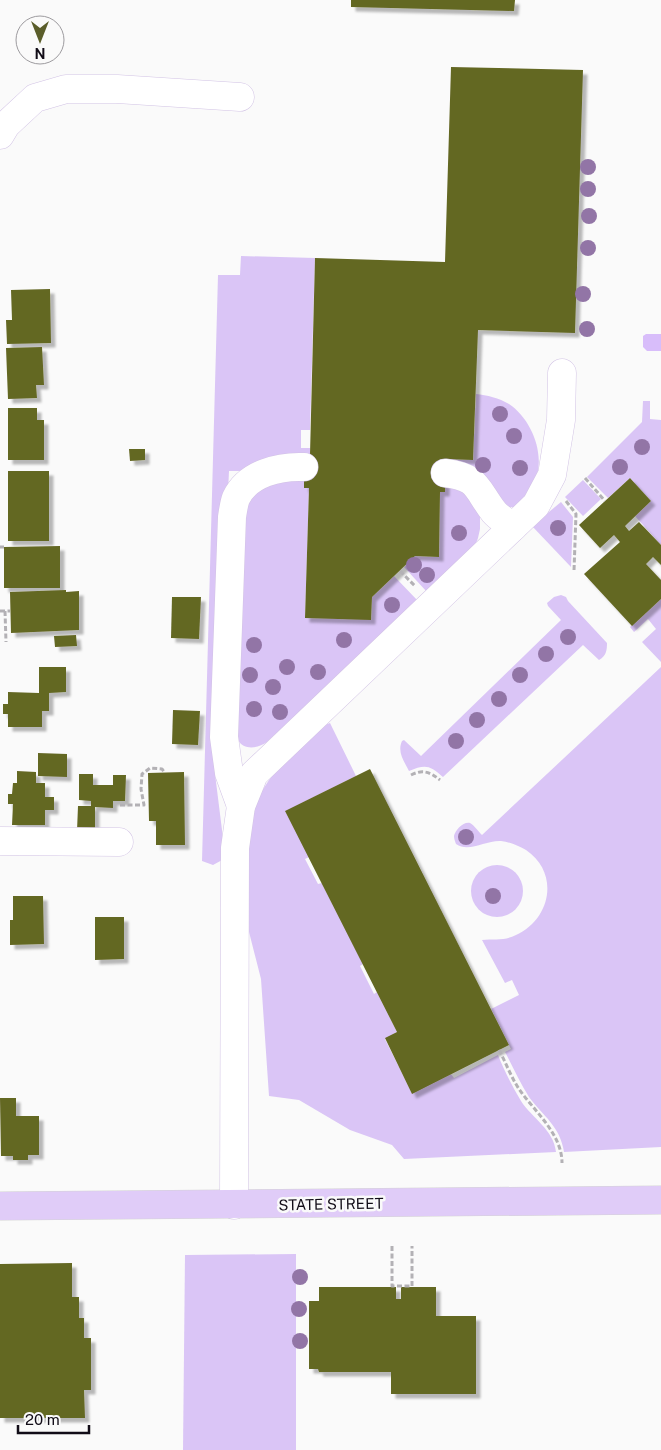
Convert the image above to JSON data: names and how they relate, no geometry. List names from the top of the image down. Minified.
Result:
{"streets":{"main road":["STATE STREET"]},"scale_bar":"20 m","north":"bottom"}
